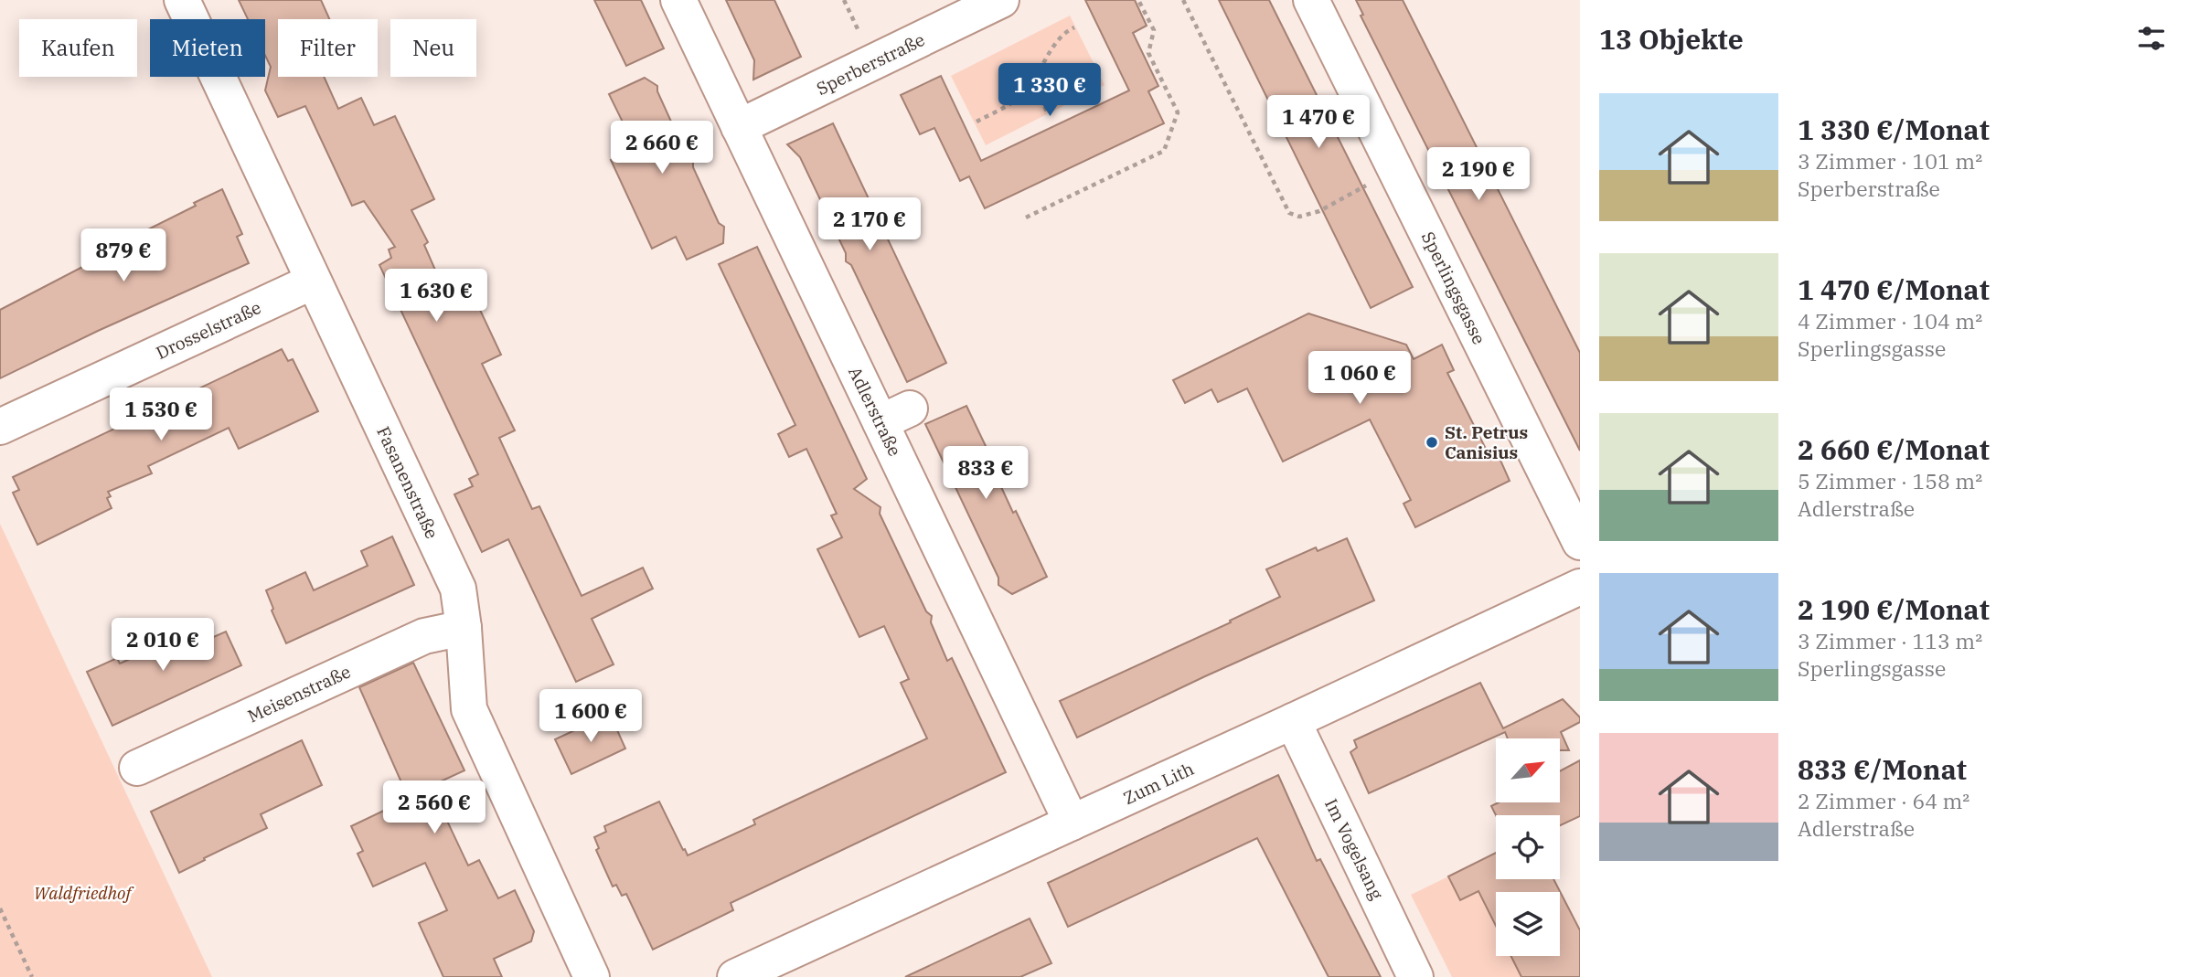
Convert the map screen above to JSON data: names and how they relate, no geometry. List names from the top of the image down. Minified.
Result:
{"streets":{"street":["Sperberstraße","Sperlingsgasse","Drosselstraße","Adlerstraße","Fasanenstraße","Meisenstraße","Zum Lith","Im Vogelsang"]},"crossings":[["Sperberstraße","Adlerstraße"],["Drosselstraße","Fasanenstraße"],["Adlerstraße","Zum Lith"],["Fasanenstraße","Meisenstraße"],["Zum Lith","Im Vogelsang"]],"parks":["Waldfriedhof"],"places":["St. Petrus Canisius"],"north":"top right","page":{"heading":"13 Objekte","chip":["Kaufen","Mieten","Filter","Neu"],"price":["1 330 €","1 470 €","2 660 €","2 190 €","2 170 €","879 €","1 630 €","1 060 €","1 530 €","833 €","2 010 €","1 600 €","2 560 €"],"list":[{"name":"1 330 €/Monat","note":"3 Zimmer · 101 m² · Sperberstraße"},{"name":"1 470 €/Monat","note":"4 Zimmer · 104 m² · Sperlingsgasse"},{"name":"2 660 €/Monat","note":"5 Zimmer · 158 m² · Adlerstraße"},{"name":"2 190 €/Monat","note":"3 Zimmer · 113 m² · Sperlingsgasse"},{"name":"833 €/Monat","note":"2 Zimmer · 64 m² · Adlerstraße"}]}}
